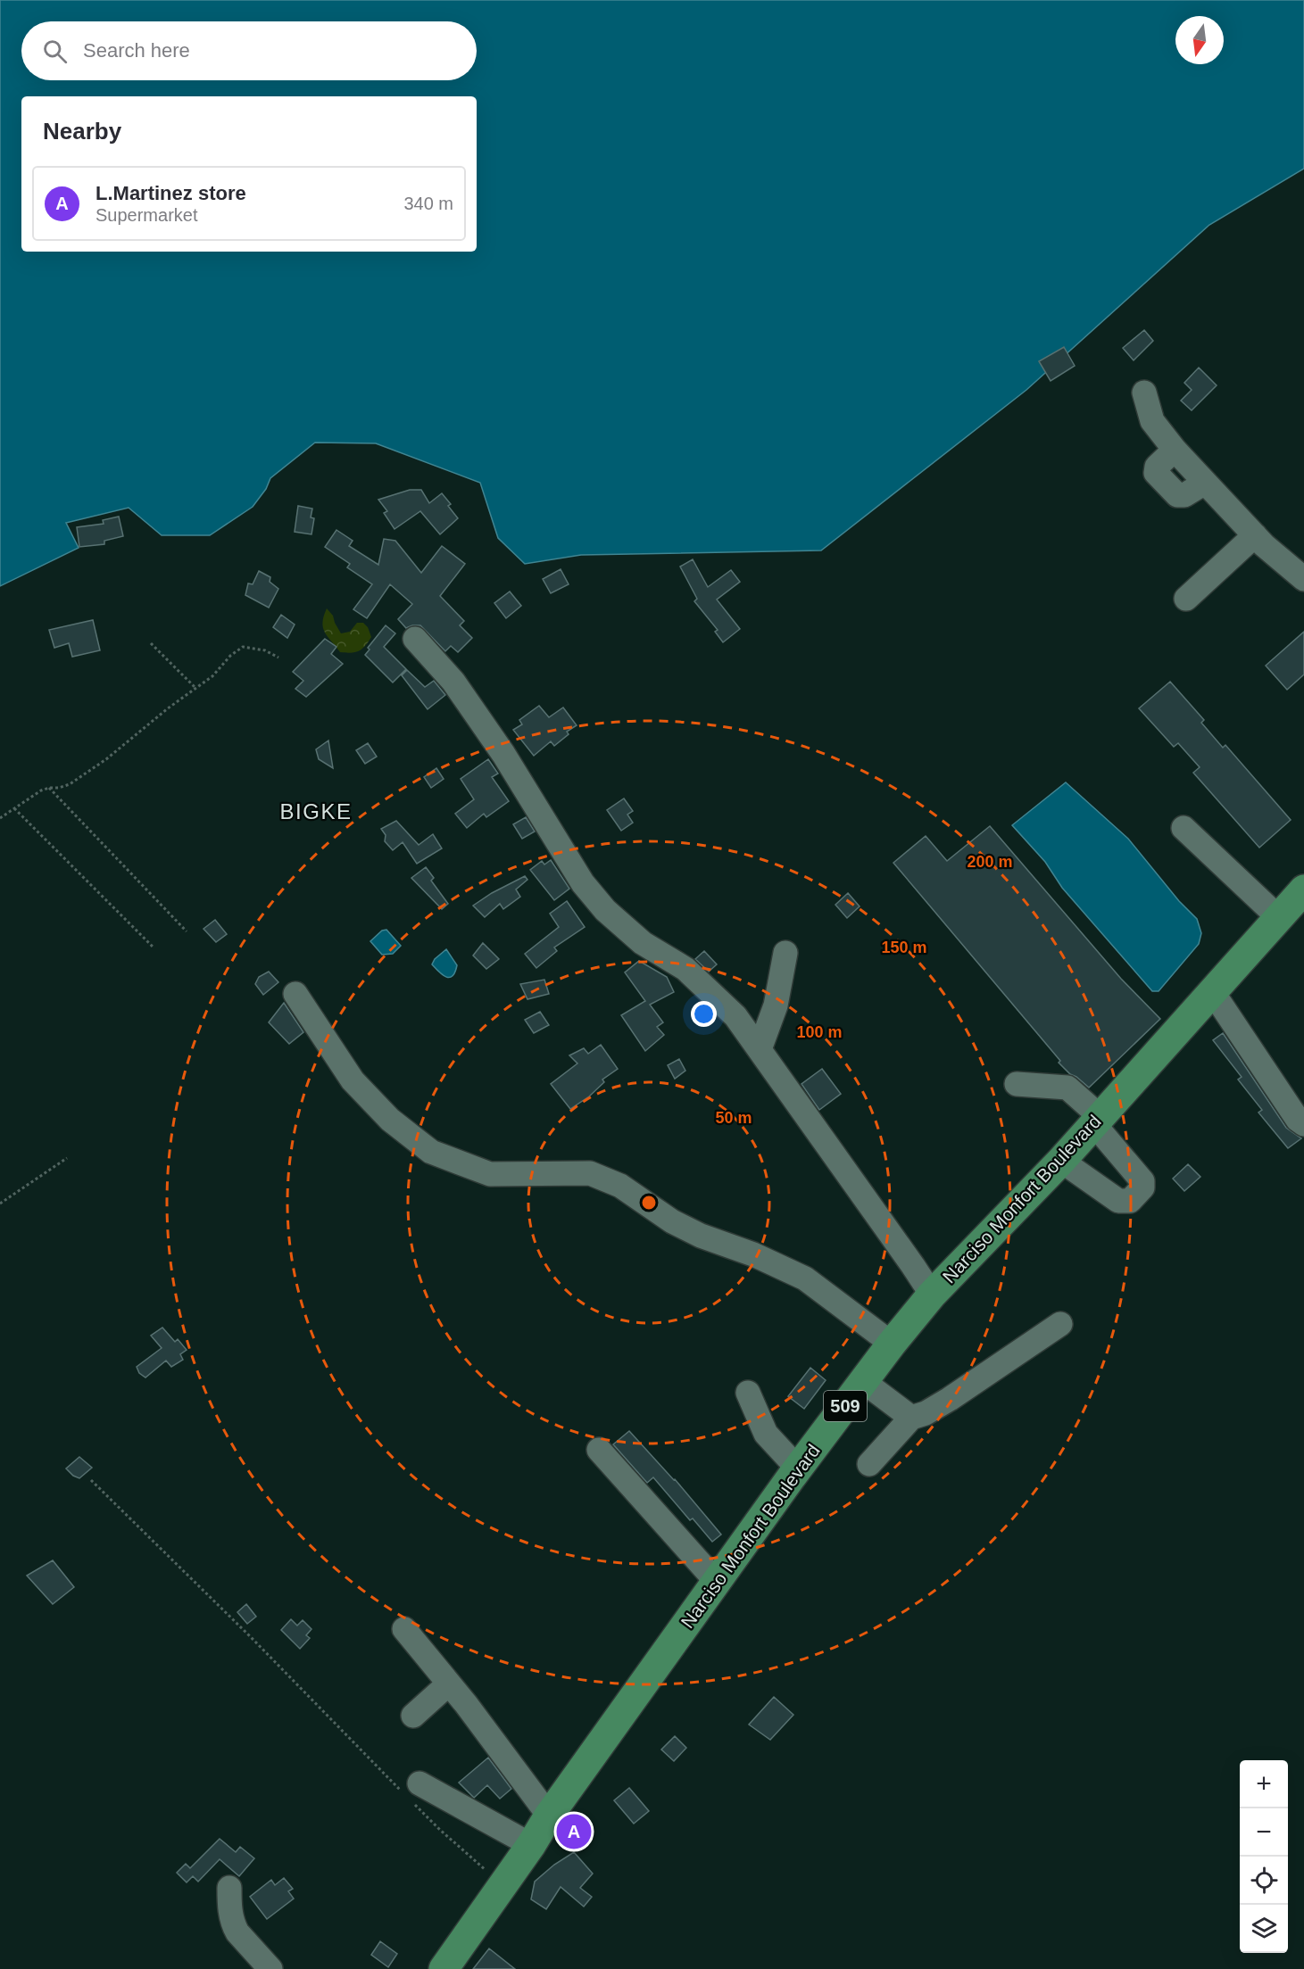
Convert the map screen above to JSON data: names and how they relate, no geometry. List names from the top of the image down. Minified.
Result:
{"streets":{"main road":["Narciso Monfort Boulevard","509"]},"districts":["BIGKE"],"north":"bottom","page":{"search":"Search here","heading":"Nearby","list":[{"mark":"A","name":"L.Martinez store","note":"Supermarket","value":"340 m"}],"map_buttons":["+","−"],"pins":"A"},"rings":["200 m","150 m","100 m","50 m"]}
